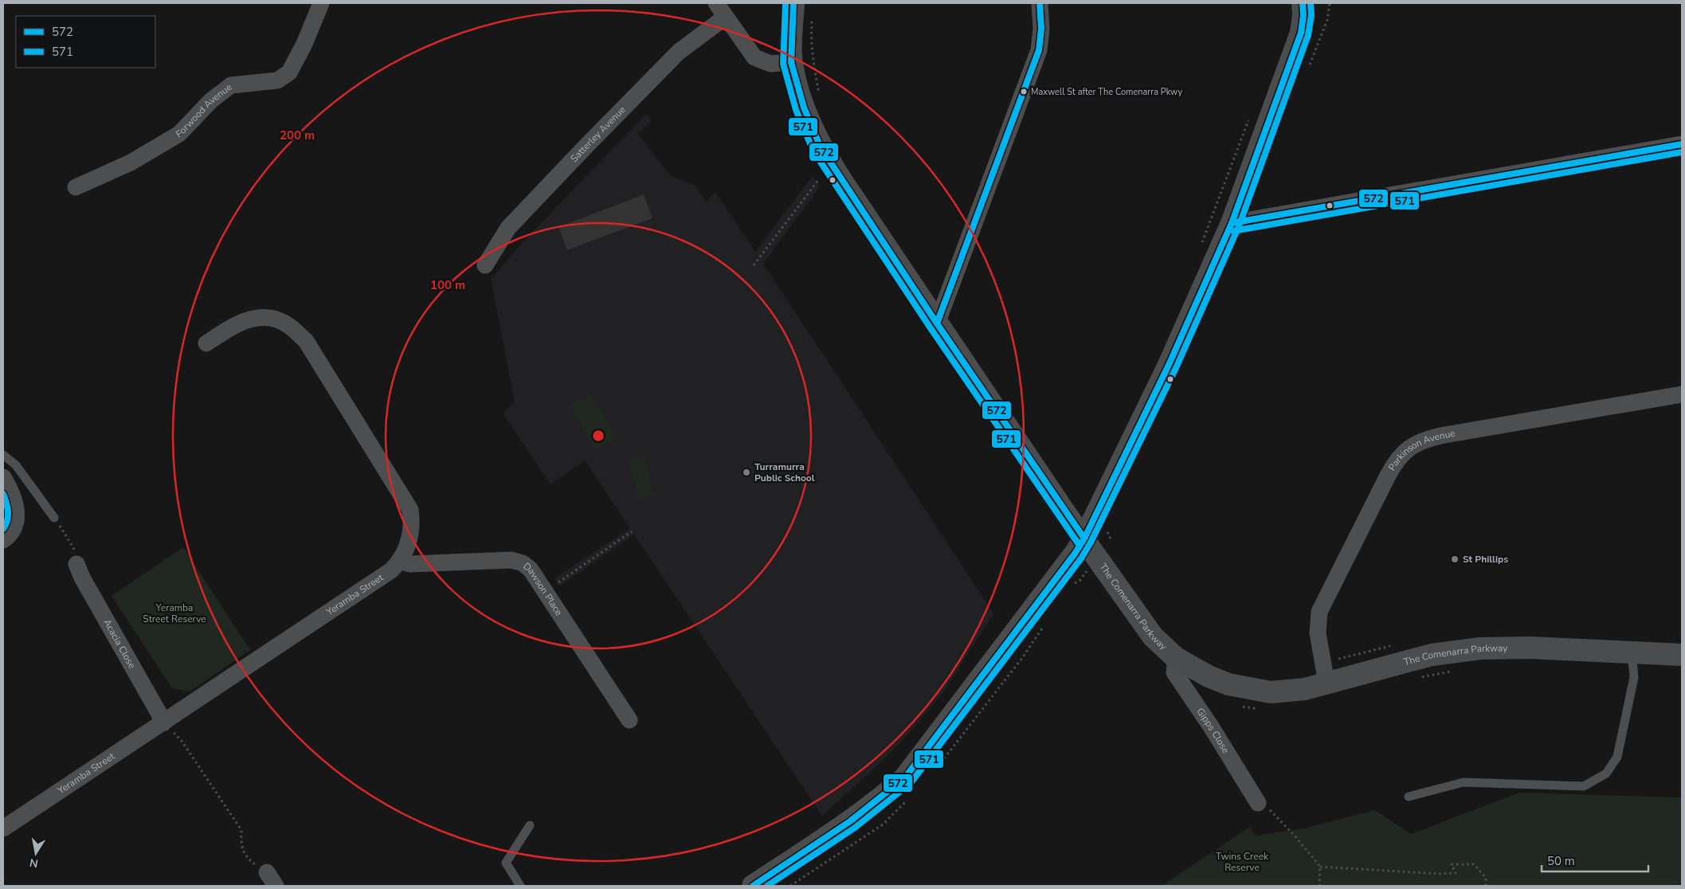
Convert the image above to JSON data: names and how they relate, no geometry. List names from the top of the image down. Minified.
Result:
{"streets":{"main road":["The Comenarra Parkway"],"street":["Forwood Avenue","Satterley Avenue","Parkinson Avenue","Dawson Place","Yeramba Street","Acacia Close","Gipps Close"]},"crossings":[["Parkinson Avenue","The Comenarra Parkway"],["Dawson Place","Yeramba Street"],["Yeramba Street","Acacia Close"],["The Comenarra Parkway","Gipps Close"]],"parks":["Yeramba Street Reserve","Twins Creek Reserve"],"places":["Maxwell St after The Comenarra Pkwy","Turramurra Public School","St Phillips"],"lines":["transit line 572","transit line 571"],"legend":["572","571"],"scale_bar":"50 m","north":"bottom","rings":["200 m","100 m"]}
